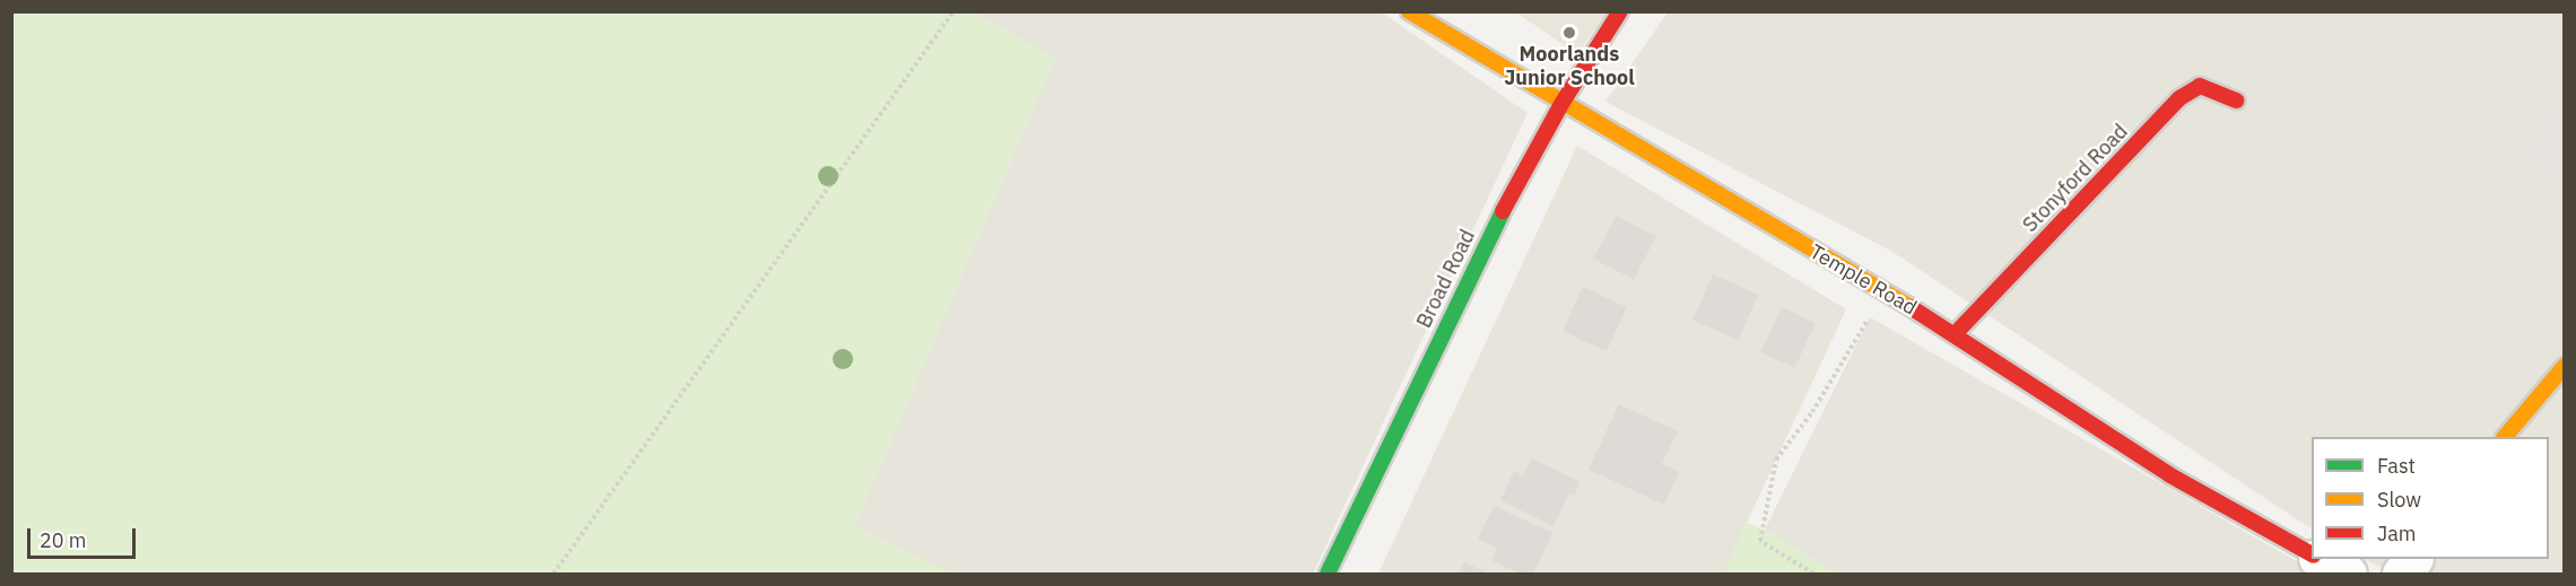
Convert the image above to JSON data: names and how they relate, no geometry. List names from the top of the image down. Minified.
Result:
{"streets":{"street":["Stonyford Road","Broad Road","Temple Road"]},"crossings":[["Stonyford Road","Temple Road"],["Broad Road","Temple Road"]],"places":["Moorlands Junior School"],"legend":["Fast","Slow","Jam"],"scale_bar":"20 m"}
